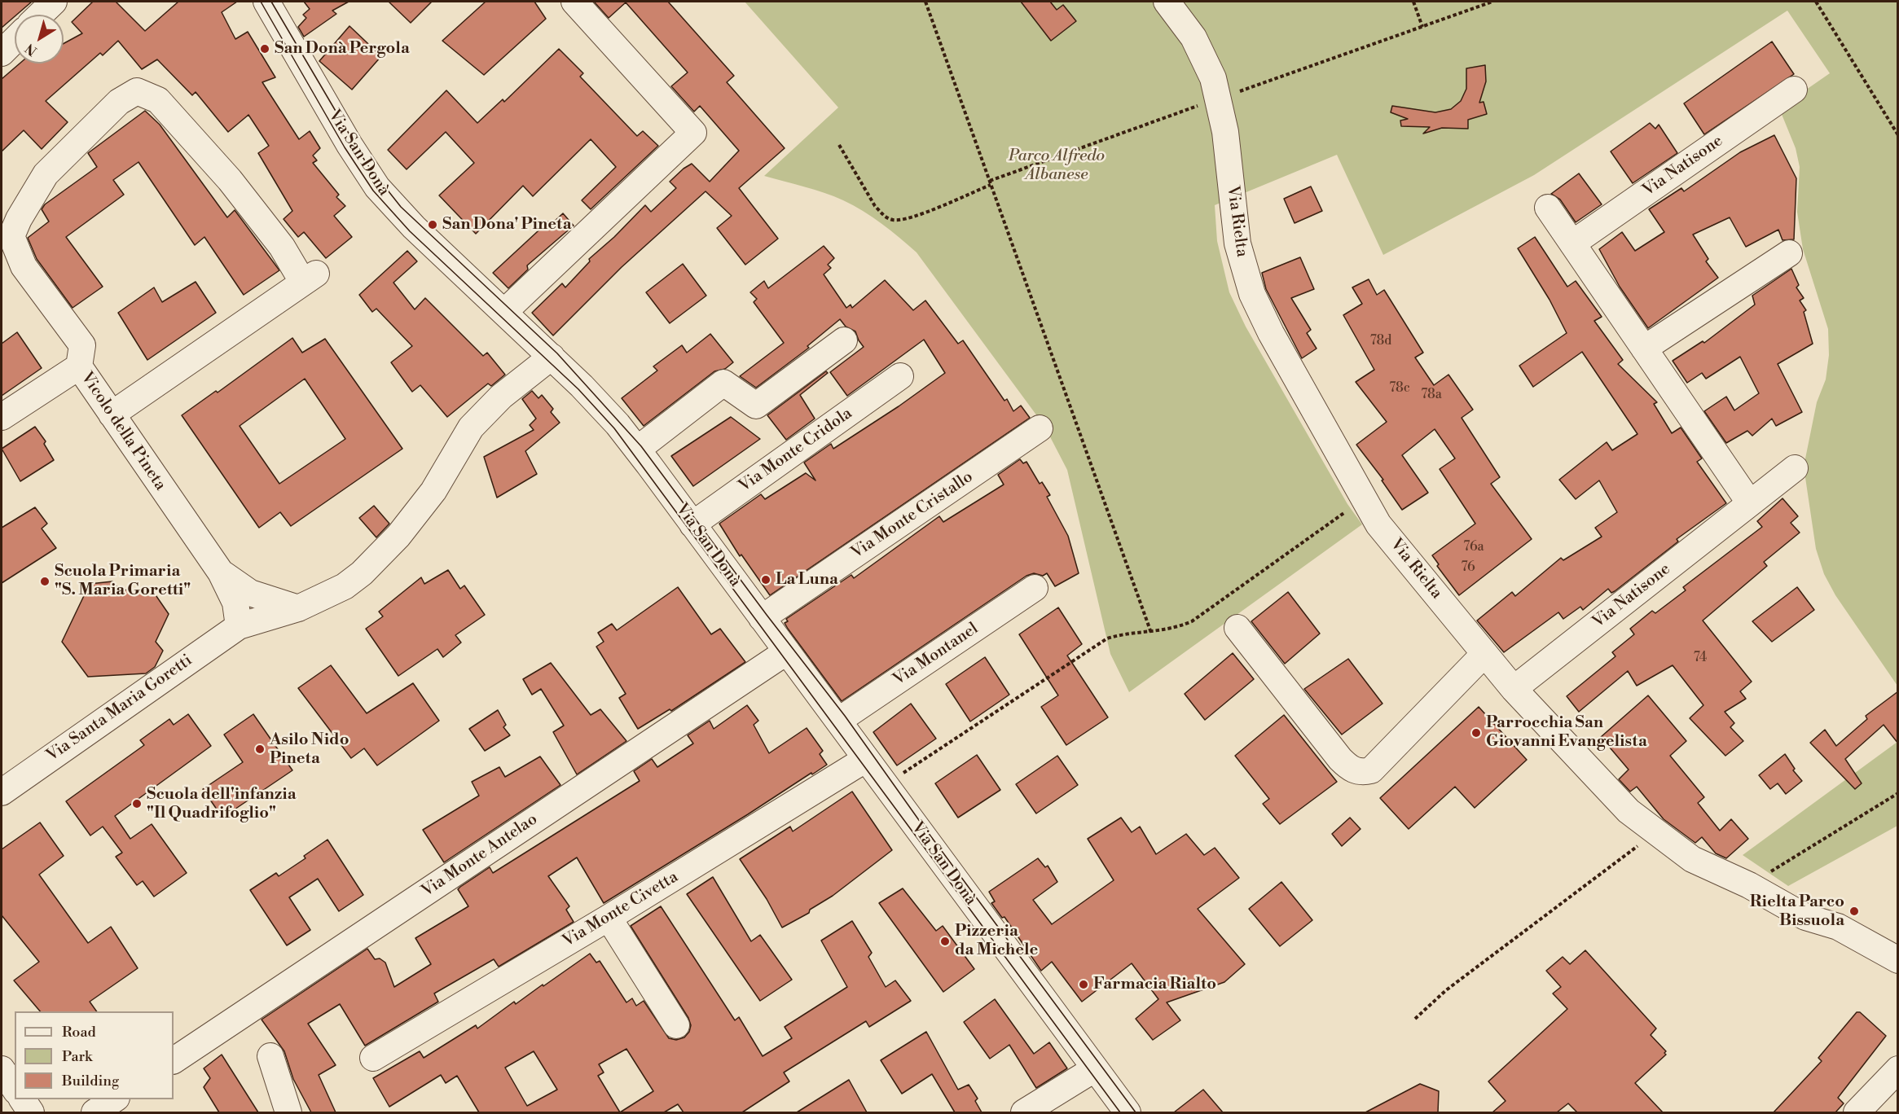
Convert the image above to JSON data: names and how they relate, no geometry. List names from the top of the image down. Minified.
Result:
{"streets":{"street":["Via San Donà","Via Natisone","Via Rielta","Vicolo della Pineta","Via Monte Cridola","Via Monte Cristallo","Via Montanel","Via Santa Maria Goretti","Via Monte Antelao","Via Monte Civetta"]},"crossings":[["Via San Donà","Via Monte Cridola"],["Via San Donà","Via Monte Cristallo"],["Via San Donà","Via Montanel"],["Via San Donà","Via Monte Antelao"],["Via San Donà","Via Monte Civetta"],["Via Natisone","Via Rielta"],["Vicolo della Pineta","Via Santa Maria Goretti"]],"parks":["Parco Alfredo Albanese"],"places":["San Donà Pergola","San Dona' Pineta","La Luna","Scuola Primaria \"S. Maria Goretti\"","Parrocchia San Giovanni Evangelista","Asilo Nido Pineta","Scuola dell'infanzia \"Il Quadrifoglio\"","Rielta Parco Bissuola","Pizzeria da Michele","Farmacia Rialto"],"house_numbers":["78d","78c","78a","76a","76","74"],"legend":["Road","Park","Building"],"north":"bottom left"}
